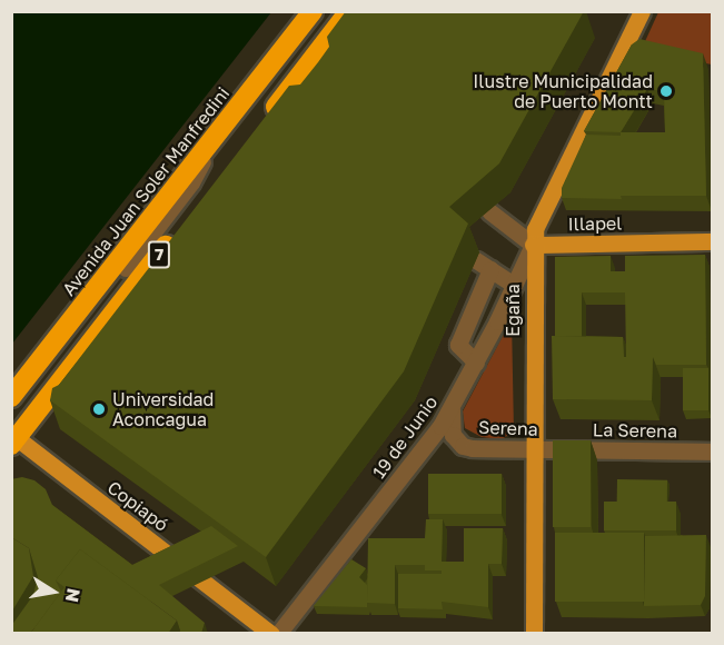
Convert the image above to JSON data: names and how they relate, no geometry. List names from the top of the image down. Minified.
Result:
{"streets":{"highway":["Avenida Juan Soler Manfredini","7"],"main road":["Illapel","Egaña","Copiapó"],"street":["Serena","La Serena","19 de Junio"]},"crossings":[["Illapel","Egaña"],["Illapel","19 de Junio"],["7","Copiapó"],["Egaña","Serena"],["Egaña","19 de Junio"],["Serena","La Serena"],["Serena","19 de Junio"]],"places":["Ilustre Municipalidad de Puerto Montt","Universidad Aconcagua"],"north":"right"}
